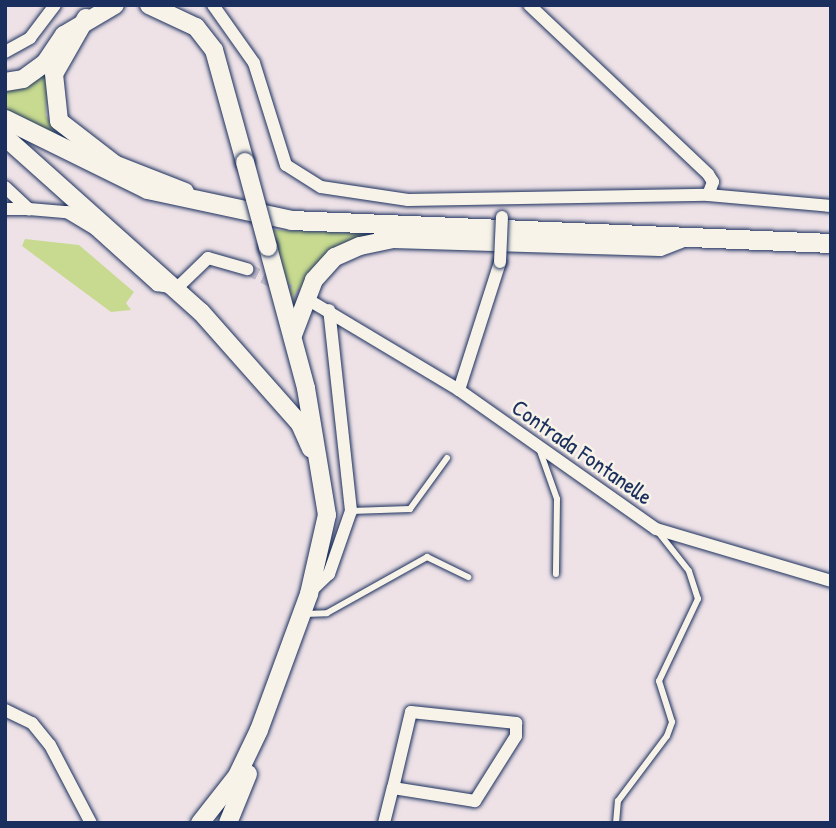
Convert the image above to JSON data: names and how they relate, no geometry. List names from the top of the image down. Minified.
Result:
{"streets":{"street":["Contrada Fontanelle"]}}
